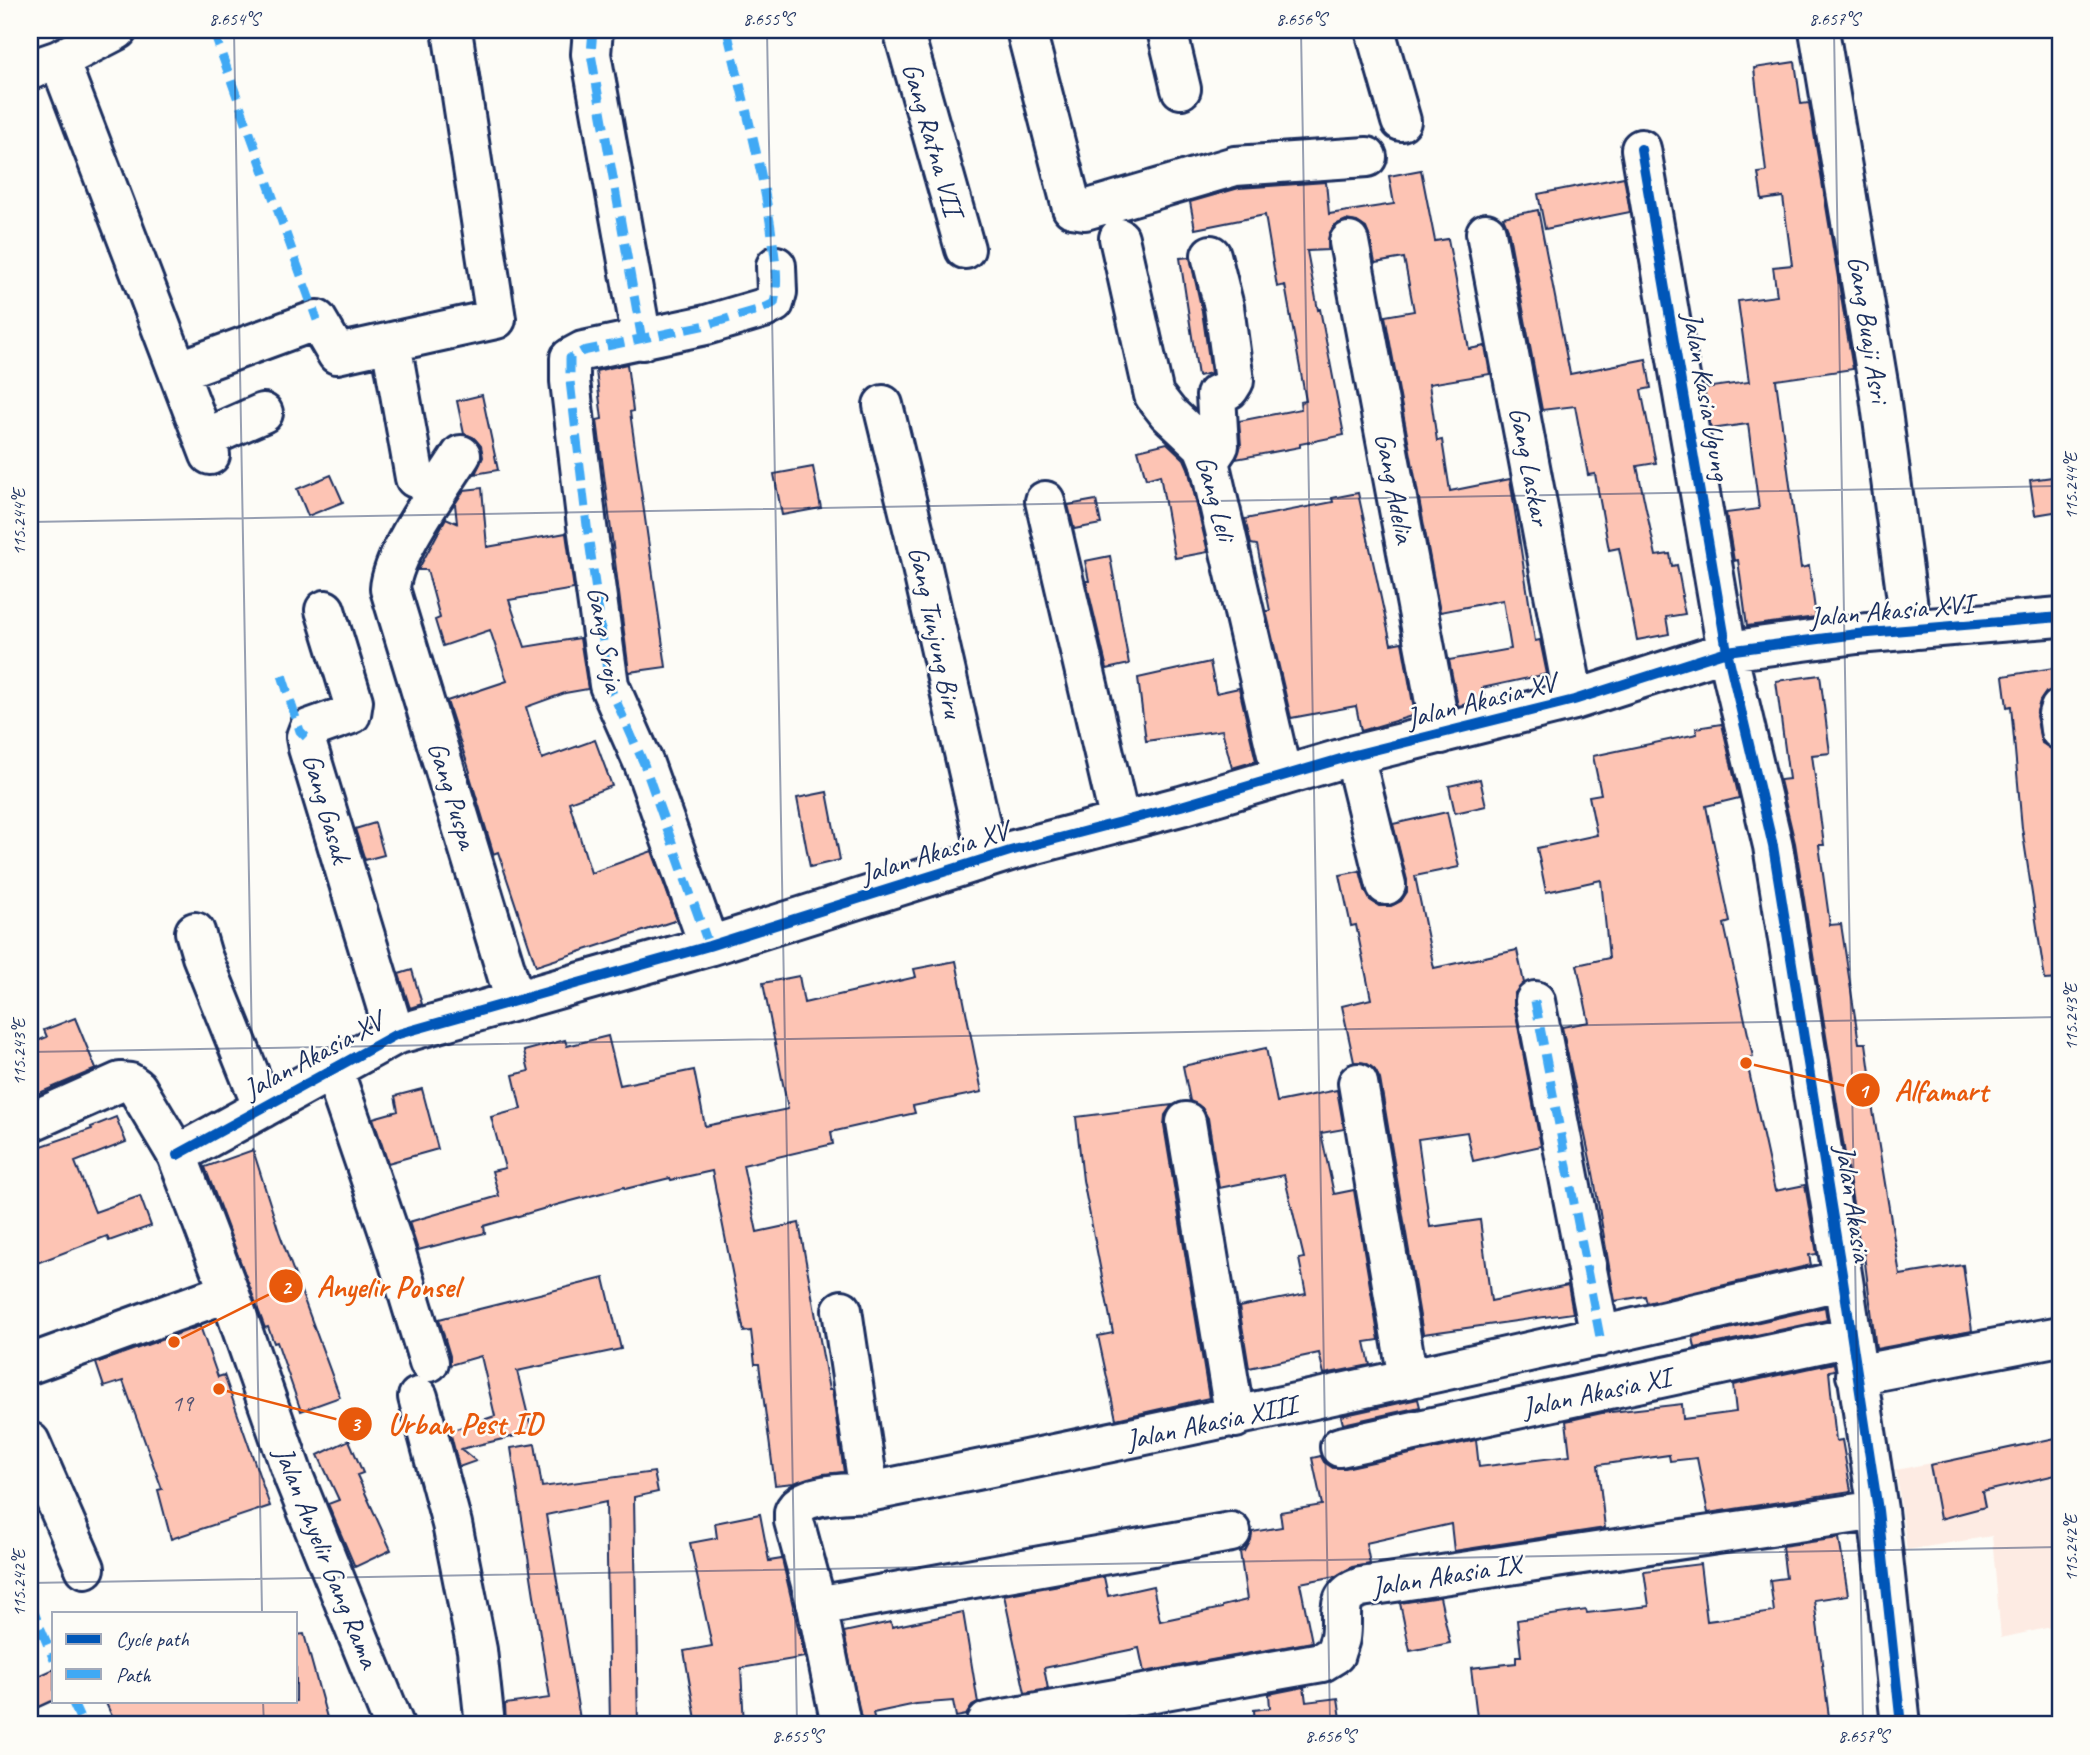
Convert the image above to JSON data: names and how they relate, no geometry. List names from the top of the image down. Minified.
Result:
{"streets":{"street":["Gang Ratna VII","Gang Buaji Asri","Jalan Kasia Ugung","Gang Laskar","Gang Adelia","Gang Leli","Jalan Akasia XVI","Gang Tunjung Biru","Gang Sroja","Jalan Akasia XV","Gang Puspa","Gang Gasak","Jalan Akasia","Jalan Akasia XI","Jalan Akasia XIII","Jalan Anyelir Gang Rama","Jalan Akasia IX"]},"crossings":[["Gang Buaji Asri","Jalan Akasia XVI"],["Jalan Kasia Ugung","Jalan Akasia XVI"],["Jalan Kasia Ugung","Jalan Akasia XV"],["Jalan Kasia Ugung","Jalan Akasia"],["Gang Laskar","Jalan Akasia XV"],["Gang Adelia","Jalan Akasia XV"],["Gang Leli","Jalan Akasia XV"],["Jalan Akasia XVI","Jalan Akasia XV"],["Jalan Akasia XVI","Jalan Akasia"],["Gang Tunjung Biru","Jalan Akasia XV"],["Gang Sroja","Jalan Akasia XV"],["Jalan Akasia XV","Gang Puspa"],["Jalan Akasia XV","Gang Gasak"],["Jalan Akasia XV","Jalan Akasia"],["Jalan Akasia XV","Jalan Anyelir Gang Rama"],["Jalan Akasia","Jalan Akasia XI"],["Jalan Akasia","Jalan Akasia XIII"],["Jalan Akasia","Jalan Akasia IX"]],"places":["Alfamart","Anyelir Ponsel","Urban Pest ID"],"house_numbers":["19"],"legend":["Cycle path","Path"],"coordinates":["8.654°S","8.655°S","8.656°S","8.657°S","115.244°E","115.243°E","115.242°E"]}
